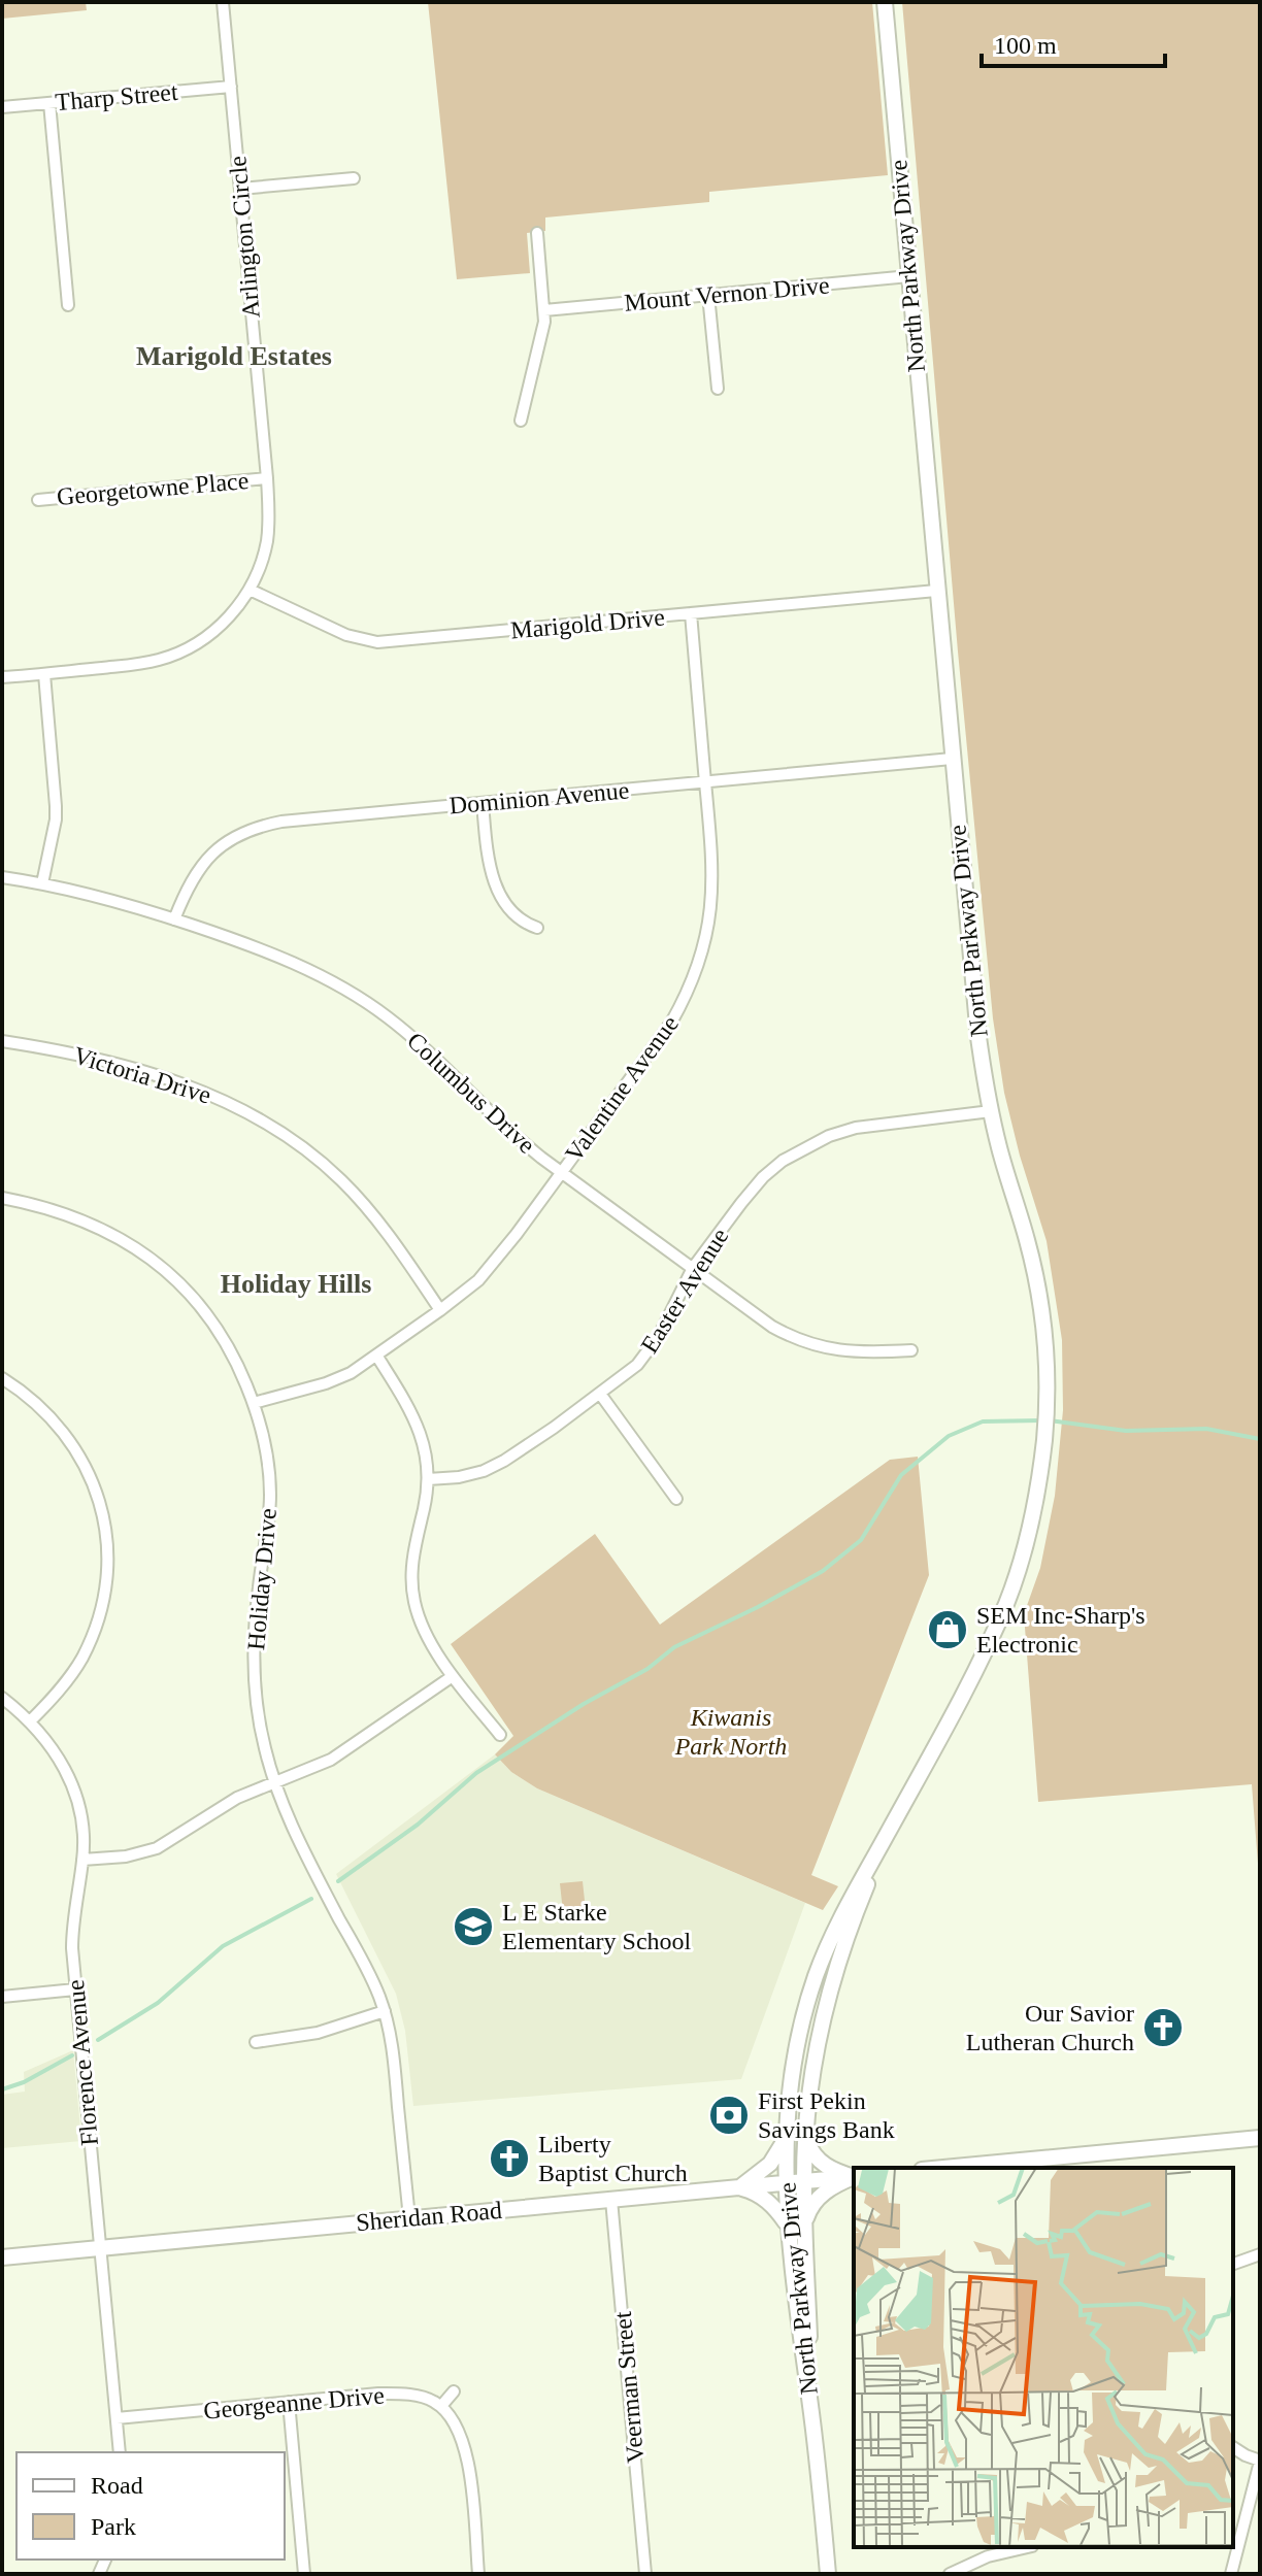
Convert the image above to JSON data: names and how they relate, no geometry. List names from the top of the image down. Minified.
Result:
{"streets":{"main road":["North Parkway Drive","Sheridan Road"],"street":["Tharp Street","Arlington Circle","Mount Vernon Drive","Georgetowne Place","Marigold Drive","Dominion Avenue","Victoria Drive","Valentine Avenue","Columbus Drive","Easter Avenue","Holiday Drive","Florence Avenue","Veerman Street","Georgeanne Drive"]},"crossings":[["Tharp Street","Arlington Circle"],["Arlington Circle","Georgetowne Place"],["Arlington Circle","Marigold Drive"],["North Parkway Drive","Mount Vernon Drive"],["North Parkway Drive","Marigold Drive"],["North Parkway Drive","Dominion Avenue"],["North Parkway Drive","Easter Avenue"],["North Parkway Drive","Sheridan Road"],["Marigold Drive","Valentine Avenue"],["Dominion Avenue","Valentine Avenue"],["Dominion Avenue","Columbus Drive"],["Victoria Drive","Valentine Avenue"],["Valentine Avenue","Columbus Drive"],["Valentine Avenue","Holiday Drive"],["Columbus Drive","Easter Avenue"],["Holiday Drive","Sheridan Road"],["Florence Avenue","Sheridan Road"],["Florence Avenue","Georgeanne Drive"],["Sheridan Road","Veerman Street"]],"districts":["Marigold Estates","Holiday Hills"],"parks":["Kiwanis Park North"],"places":{"shop":["SEM Inc-Sharp's Electronic"],"school or university":["L E Starke Elementary School"],"church":["Our Savior Lutheran Church","Liberty Baptist Church"],"bank":["First Pekin Savings Bank"]},"legend":["Road","Park"],"scale_bar":"100 m"}
